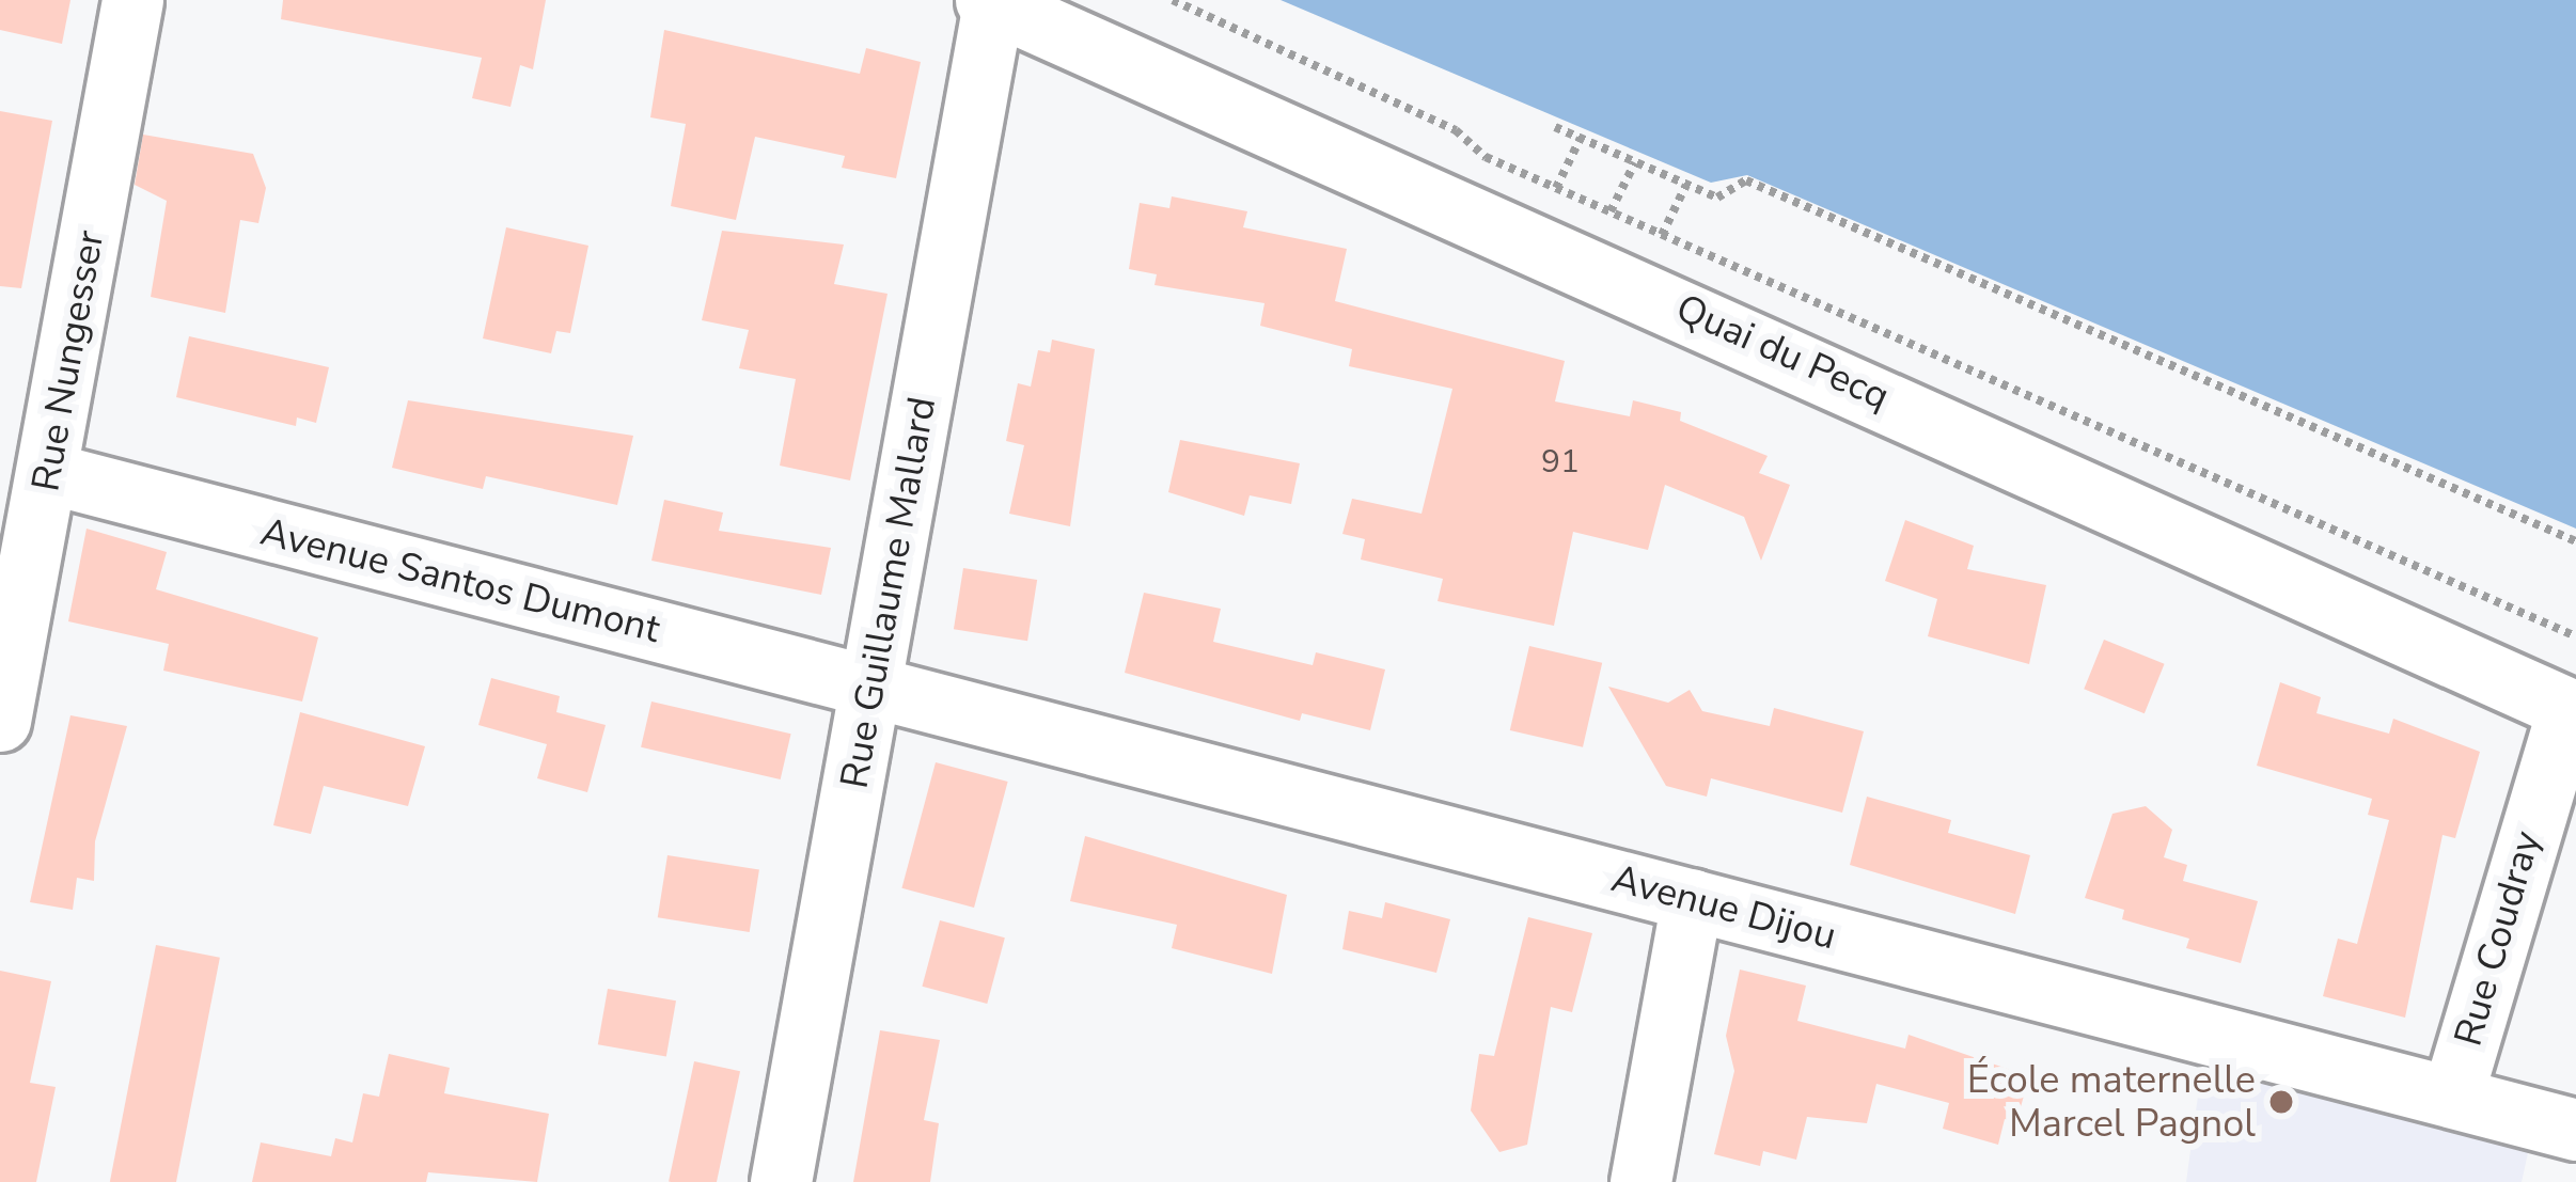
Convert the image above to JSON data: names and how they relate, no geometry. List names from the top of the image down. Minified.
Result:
{"streets":{"street":["Quai du Pecq","Rue Nungesser","Avenue Santos Dumont","Rue Guillaume Mallard","Avenue Dijou","Rue Coudray"]},"crossings":[["Quai du Pecq","Rue Guillaume Mallard"],["Quai du Pecq","Rue Coudray"],["Rue Nungesser","Avenue Santos Dumont"],["Avenue Santos Dumont","Rue Guillaume Mallard"],["Avenue Santos Dumont","Avenue Dijou"],["Rue Guillaume Mallard","Avenue Dijou"],["Avenue Dijou","Rue Coudray"]],"places":["École maternelle Marcel Pagnol"],"house_numbers":["91"]}
